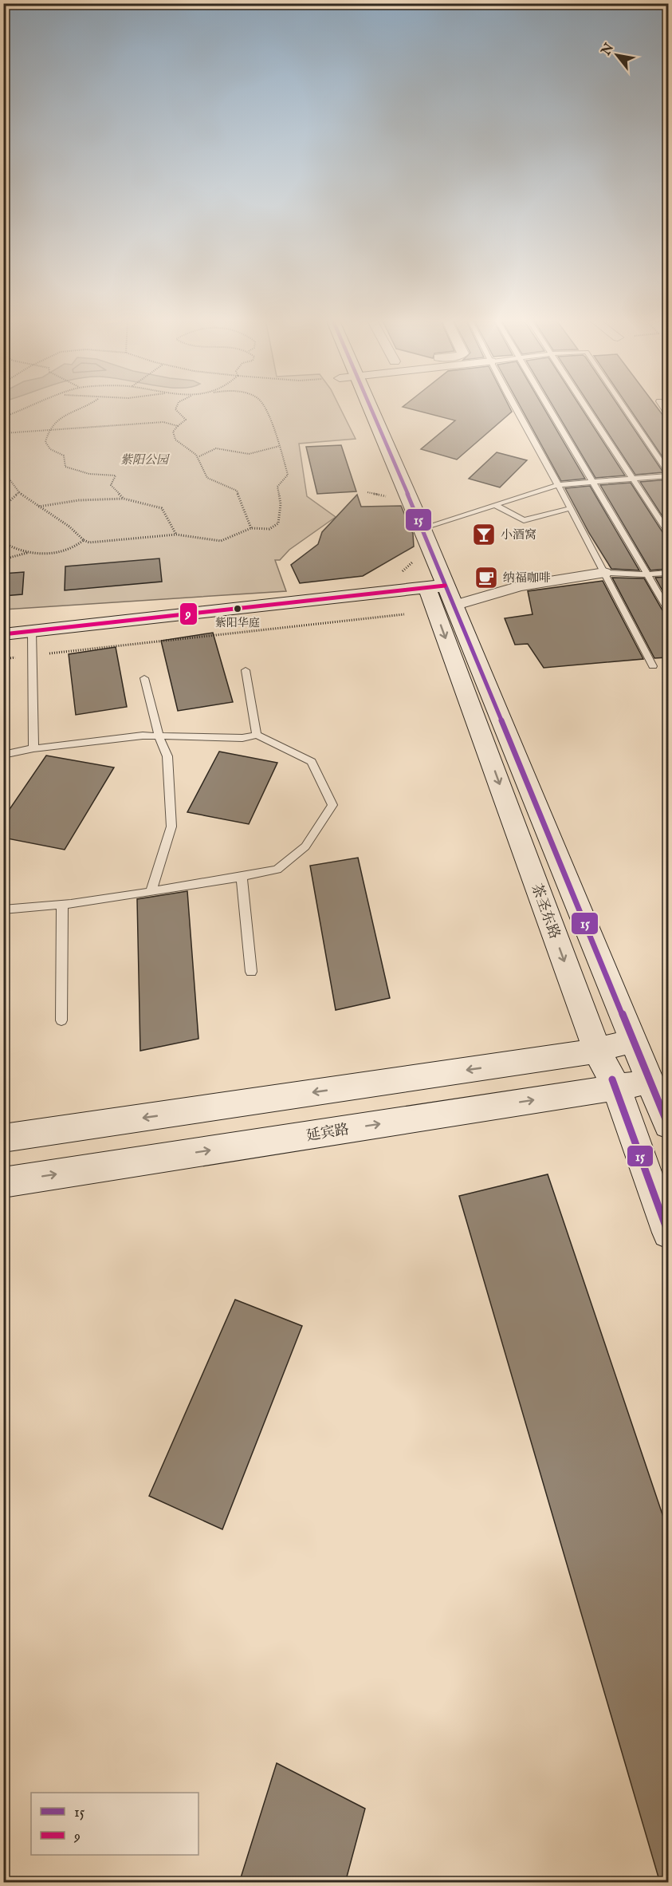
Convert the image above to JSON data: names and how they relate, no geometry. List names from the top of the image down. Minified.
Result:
{"streets":{"main road":["茶圣东路","延宾路"]},"crossings":[["茶圣东路","延宾路"]],"parks":["紫阳公园"],"places":{"bar":["小酒窝"],"cafe":["纳福咖啡"],"other":["紫阳华庭"]},"lines":["transit line 15","transit line 9"],"legend":["15","9"],"north":"top left"}
